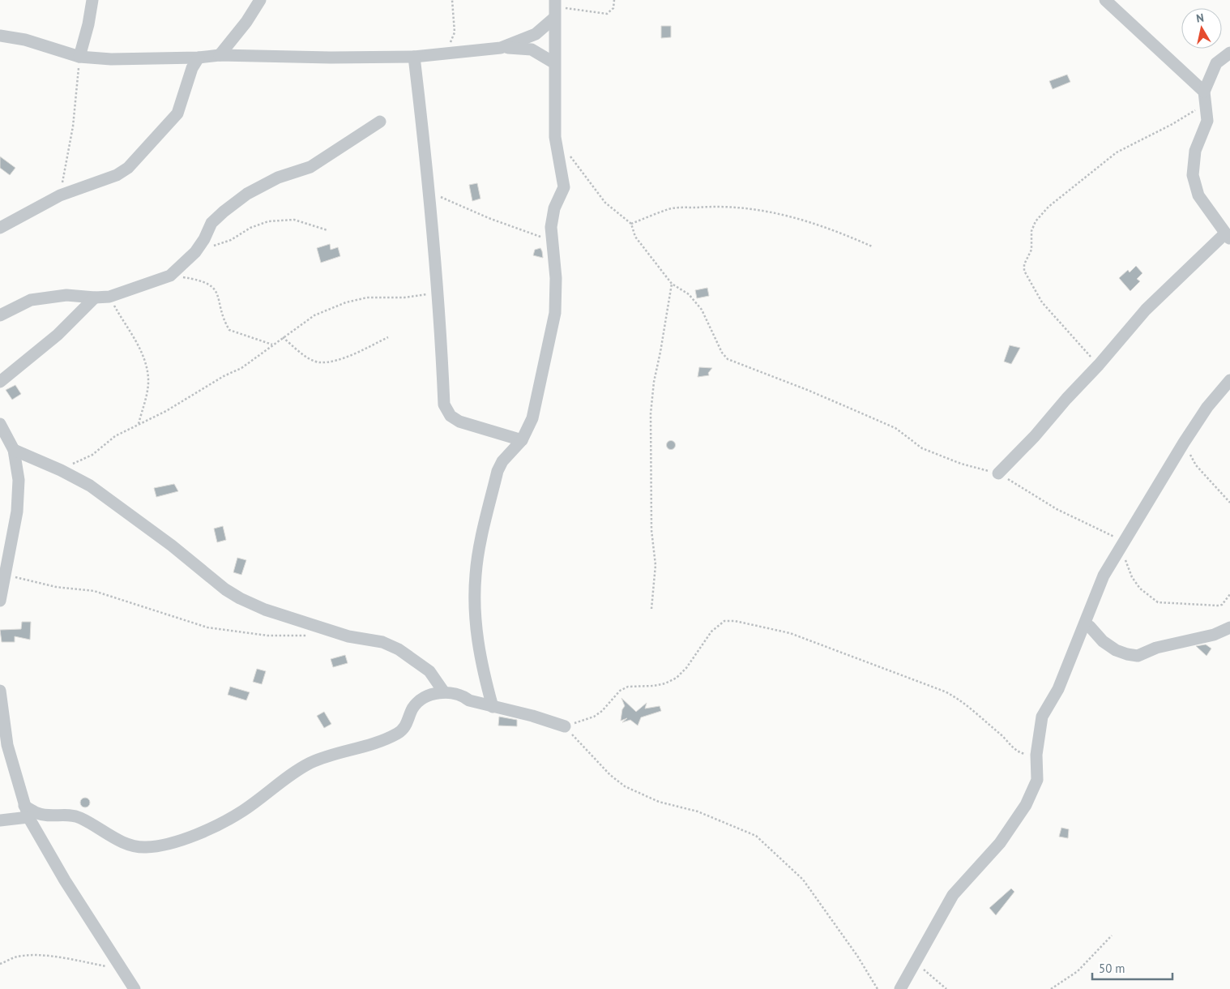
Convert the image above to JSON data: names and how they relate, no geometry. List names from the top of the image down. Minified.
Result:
{"scale_bar":"50 m","north":"top"}
